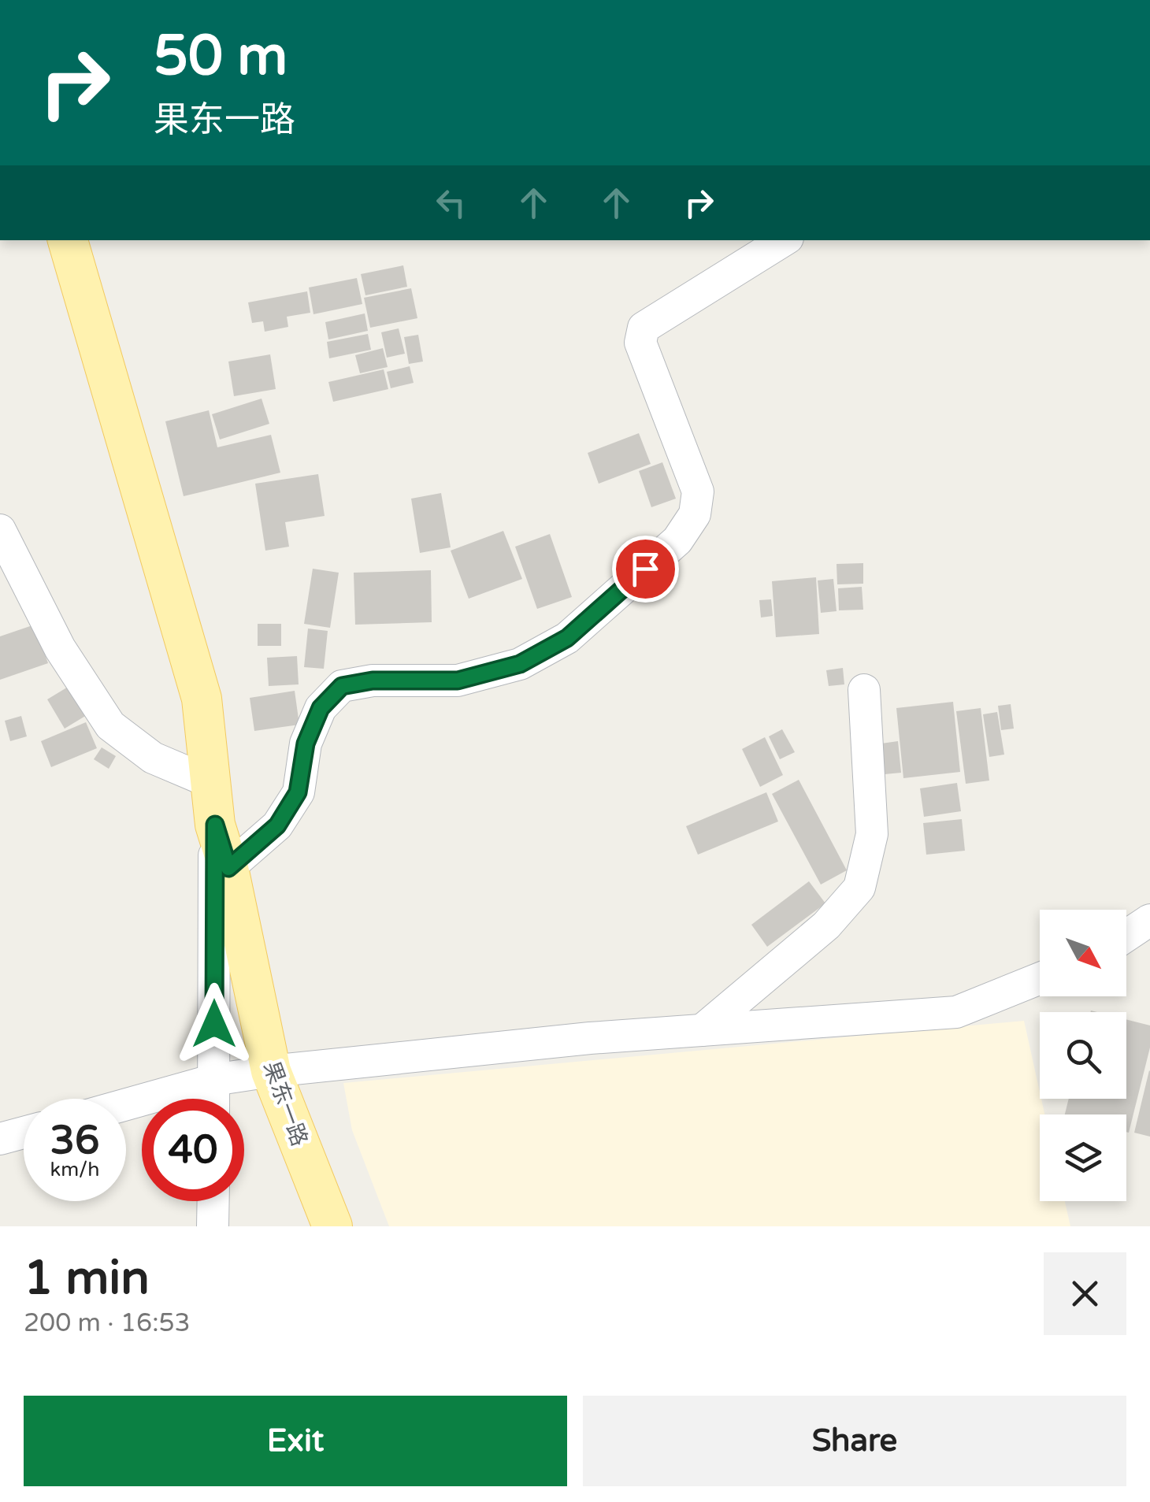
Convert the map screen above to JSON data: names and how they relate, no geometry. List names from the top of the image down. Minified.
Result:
{"streets":{"main road":["果东一路"]},"north":"bottom right","page":{"turn":["50 m","果东一路"],"speed":"36 km/h","limit":"40","heading":["1 min","200 m · 16:53"],"buttons":["Exit","Share"]}}
